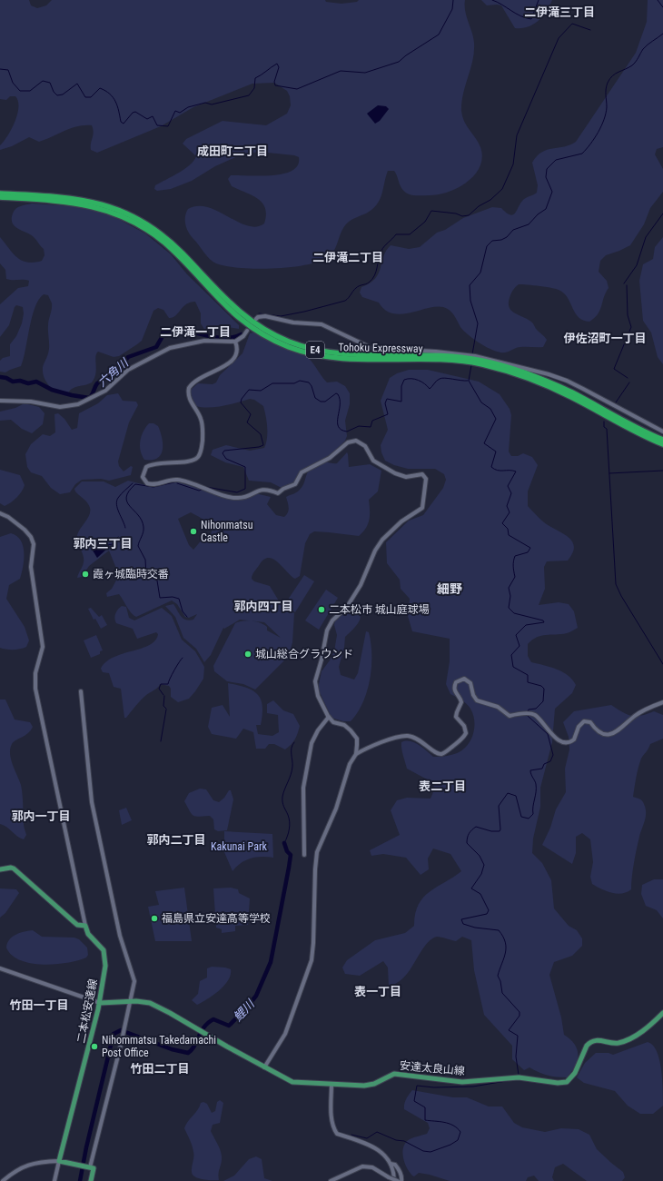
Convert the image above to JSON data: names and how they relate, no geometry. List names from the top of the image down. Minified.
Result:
{"streets":{"highway":["Tohoku Expressway","E4"],"main road":["二本松安達線","安達太良山線"]},"crossings":[["二本松安達線","安達太良山線"]],"districts":["二伊滝三丁目","成田町二丁目","二伊滝二丁目","二伊滝一丁目","伊佐沼町一丁目","郭内三丁目","細野","郭内四丁目","表二丁目","郭内一丁目","郭内二丁目","表一丁目","竹田一丁目","竹田二丁目"],"water":["六角川","鯉川"],"parks":["Kakunai Park"],"places":["Nihonmatsu Castle","霞ヶ城臨時交番","二本松市 城山庭球場","城山総合グラウンド","福島県立安達高等学校","Nihommatsu Takedamachi Post Office"]}
